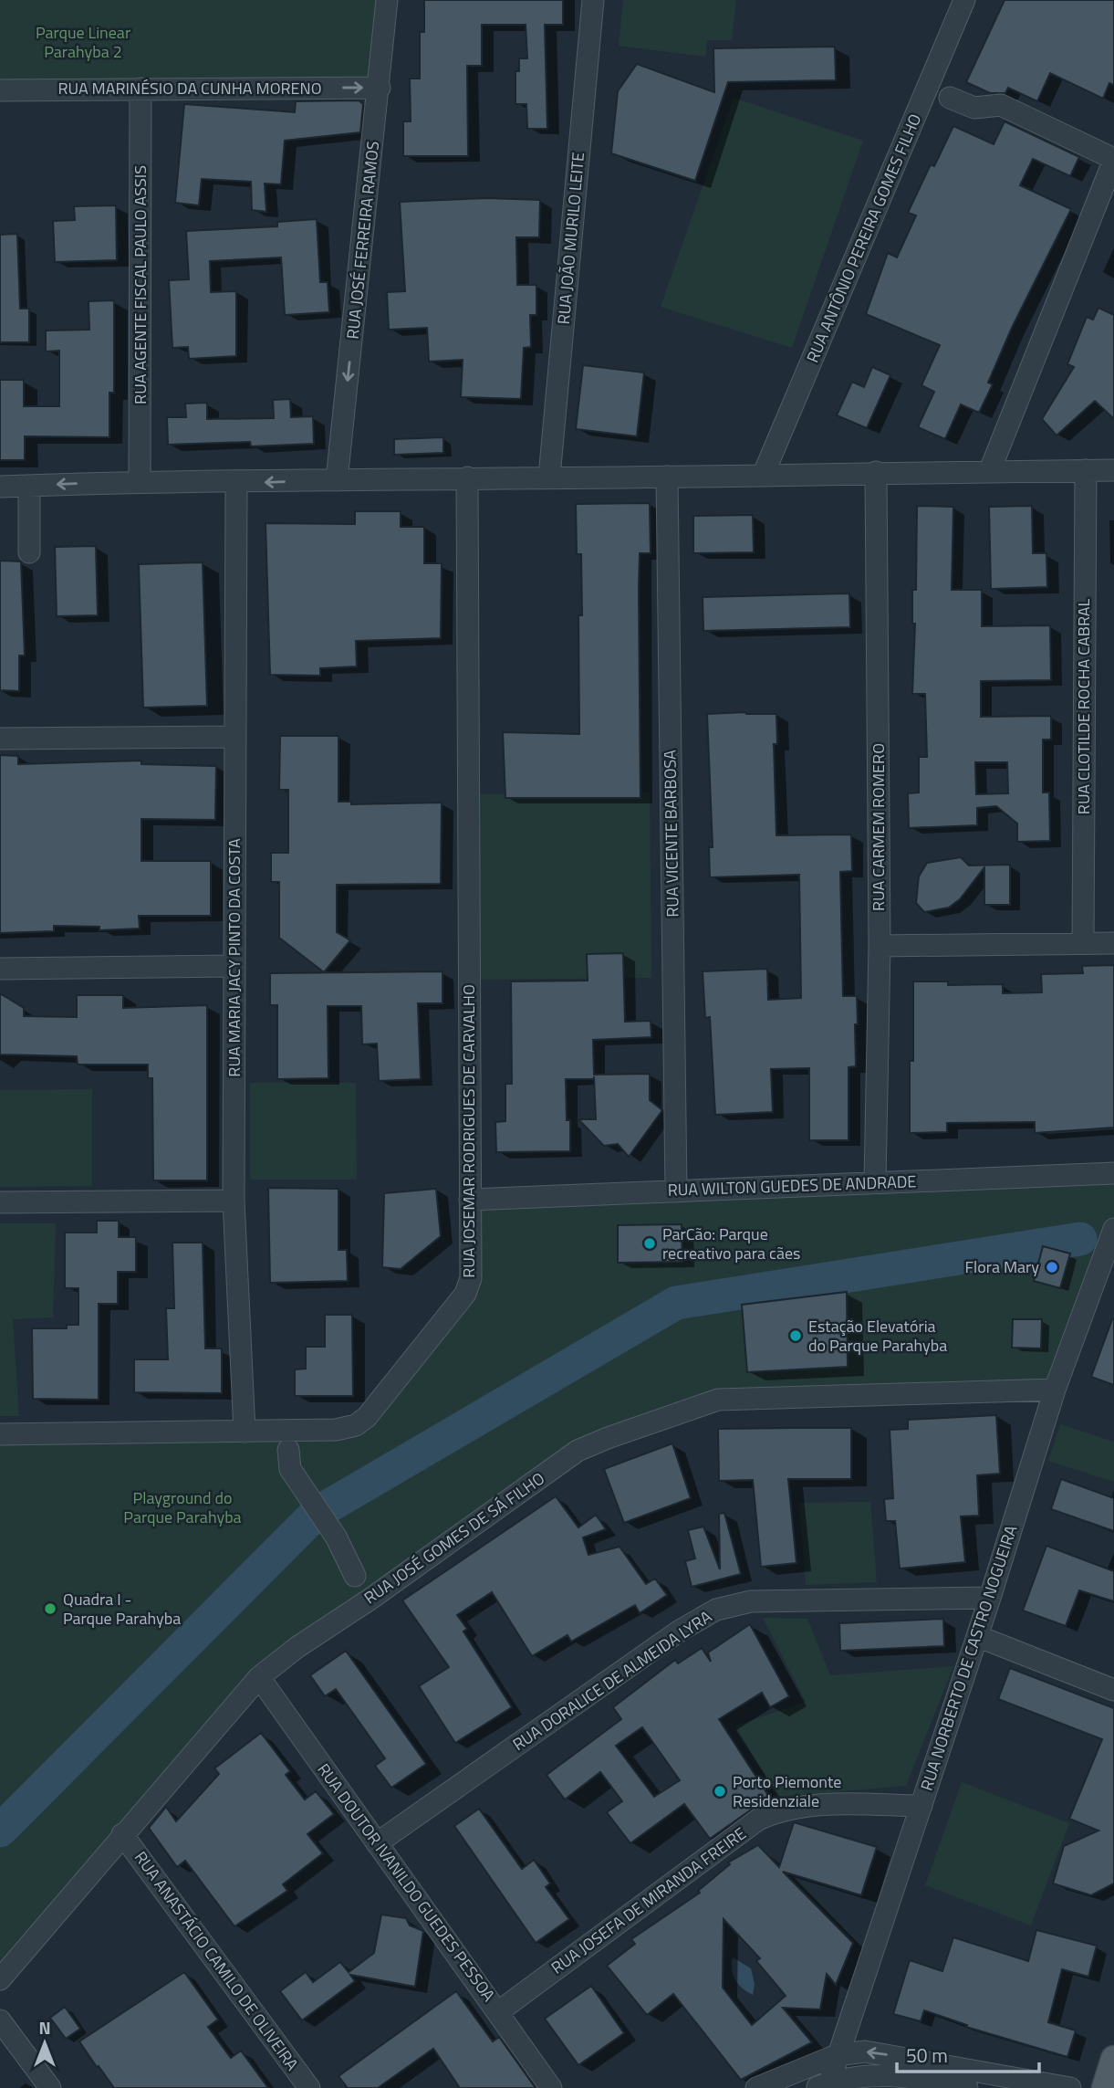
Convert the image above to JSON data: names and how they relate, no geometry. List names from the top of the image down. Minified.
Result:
{"streets":{"street":["RUA MARINÉSIO DA CUNHA MORENO","RUA JOÃO MURILO LEITE","RUA ANTÔNIO PEREIRA GOMES FILHO","RUA JOSÉ FERREIRA RAMOS","RUA AGENTE FISCAL PAULO ASSIS","RUA CLOTILDE ROCHA CABRAL","RUA CARMEM ROMERO","RUA VICENTE BARBOSA","RUA MARIA JACY PINTO DA COSTA","RUA JOSEMAR RODRIGUES DE CARVALHO","RUA WILTON GUEDES DE ANDRADE","RUA JOSÉ GOMES DE SÁ FILHO","RUA NORBERTO DE CASTRO NOGUEIRA","RUA DORALICE DE ALMEIDA LYRA","RUA DOUTOR IVANILDO GUEDES PESSOA","RUA JOSEFA DE MIRANDA FREIRE","RUA ANASTÁCIO CAMILO DE OLIVEIRA"]},"crossings":[["RUA MARINÉSIO DA CUNHA MORENO","RUA JOSÉ FERREIRA RAMOS"],["RUA MARINÉSIO DA CUNHA MORENO","RUA AGENTE FISCAL PAULO ASSIS"],["RUA CARMEM ROMERO","RUA WILTON GUEDES DE ANDRADE"],["RUA VICENTE BARBOSA","RUA WILTON GUEDES DE ANDRADE"],["RUA MARIA JACY PINTO DA COSTA","RUA JOSEMAR RODRIGUES DE CARVALHO"],["RUA JOSEMAR RODRIGUES DE CARVALHO","RUA WILTON GUEDES DE ANDRADE"],["RUA JOSÉ GOMES DE SÁ FILHO","RUA NORBERTO DE CASTRO NOGUEIRA"],["RUA JOSÉ GOMES DE SÁ FILHO","RUA DOUTOR IVANILDO GUEDES PESSOA"],["RUA JOSÉ GOMES DE SÁ FILHO","RUA ANASTÁCIO CAMILO DE OLIVEIRA"],["RUA NORBERTO DE CASTRO NOGUEIRA","RUA DORALICE DE ALMEIDA LYRA"],["RUA NORBERTO DE CASTRO NOGUEIRA","RUA JOSEFA DE MIRANDA FREIRE"],["RUA DORALICE DE ALMEIDA LYRA","RUA DOUTOR IVANILDO GUEDES PESSOA"],["RUA DOUTOR IVANILDO GUEDES PESSOA","RUA JOSEFA DE MIRANDA FREIRE"]],"one_way":["RUA MARINÉSIO DA CUNHA MORENO","RUA JOSÉ FERREIRA RAMOS"],"parks":["Parque Linear Parahyba 2","Playground do Parque Parahyba"],"places":["ParCão: Parque recreativo para cães","Flora Mary","Estação Elevatória do Parque Parahyba","Quadra I - Parque Parahyba","Porto Piemonte Residenziale"],"scale_bar":"50 m","north":"top"}
